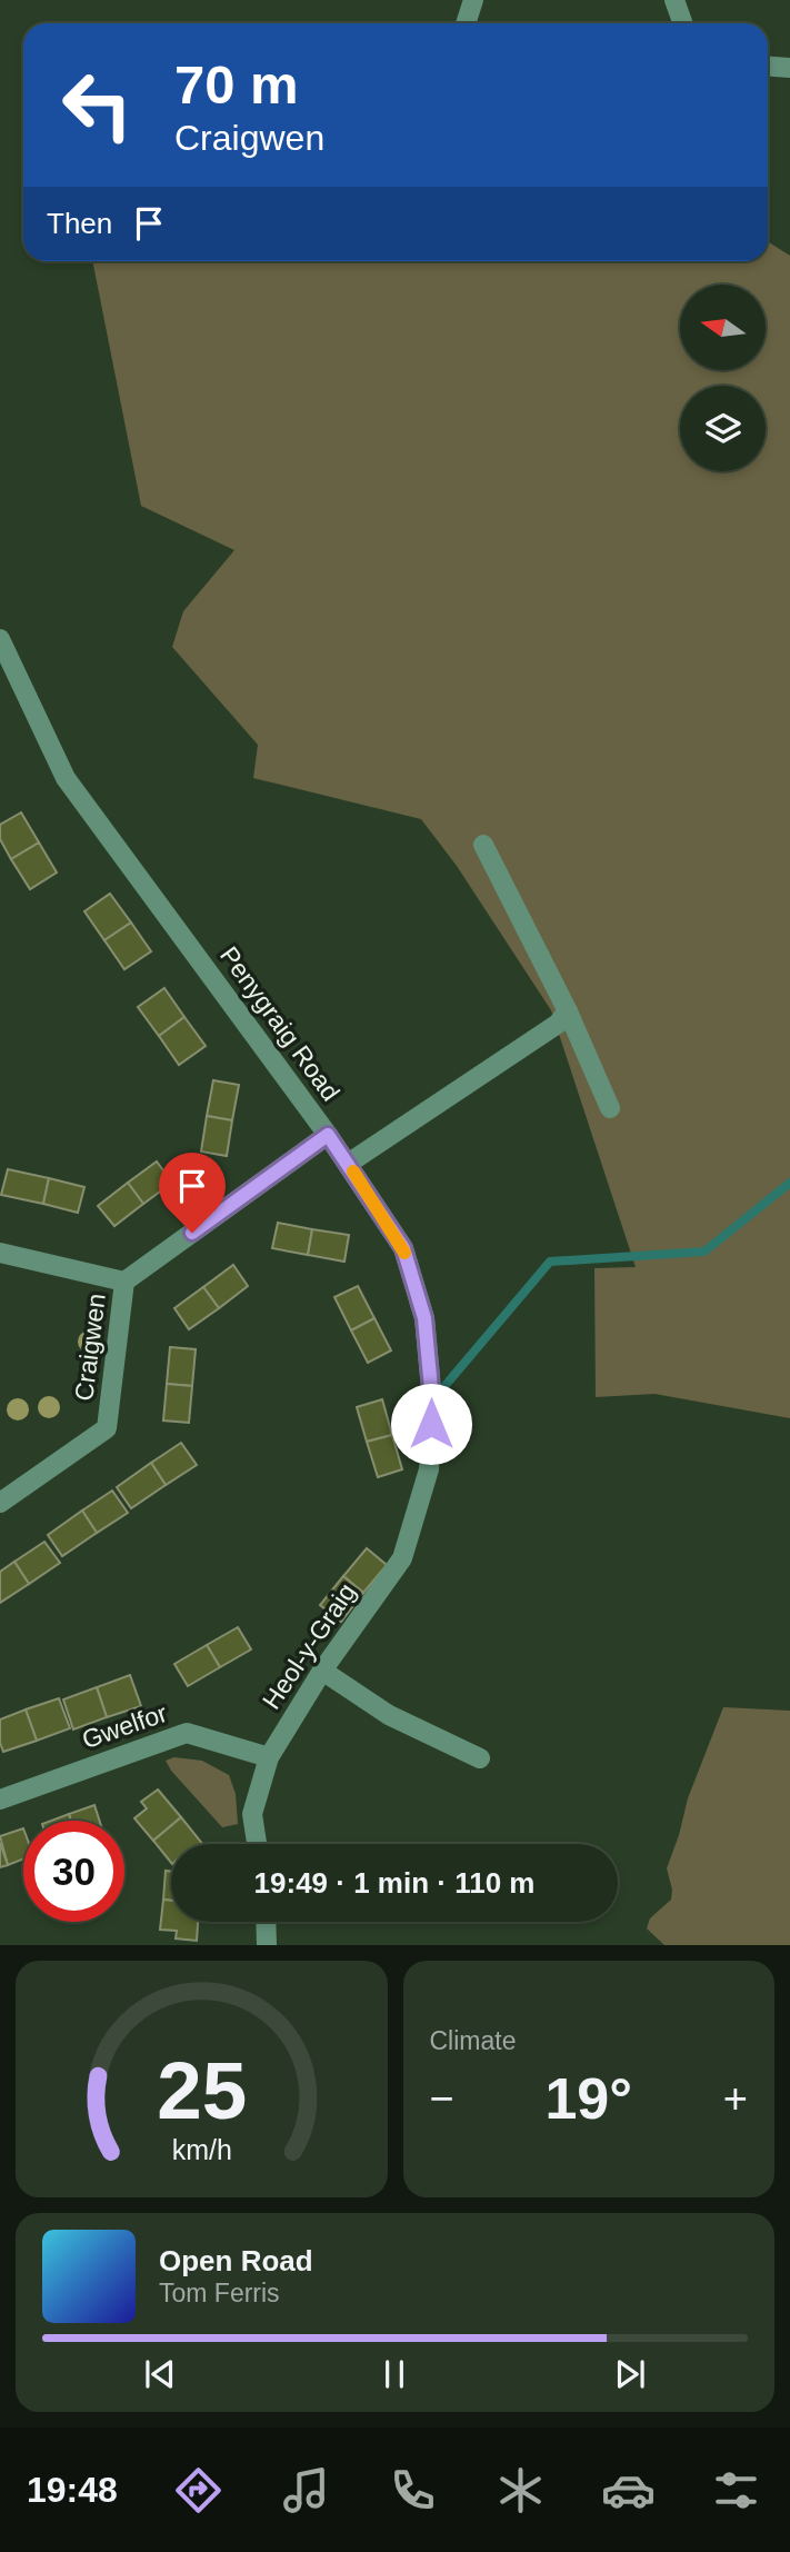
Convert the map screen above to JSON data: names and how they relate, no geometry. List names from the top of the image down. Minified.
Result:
{"streets":{"street":["Penygraig Road","Craigwen","Heol-y-Graig","Gwelfor"]},"crossings":[["Penygraig Road","Craigwen"],["Penygraig Road","Heol-y-Graig"],["Heol-y-Graig","Gwelfor"]],"north":"left","page":{"turn":["70 m","Craigwen"],"then":"Then","limit":"30","trip":"19:49 · 1 min · 110 m","tile":"Climate","heat":["−","19°","+"],"song":["Open Road","Tom Ferris"],"tabs":"19:48","gauge":["25","km/h"]}}
